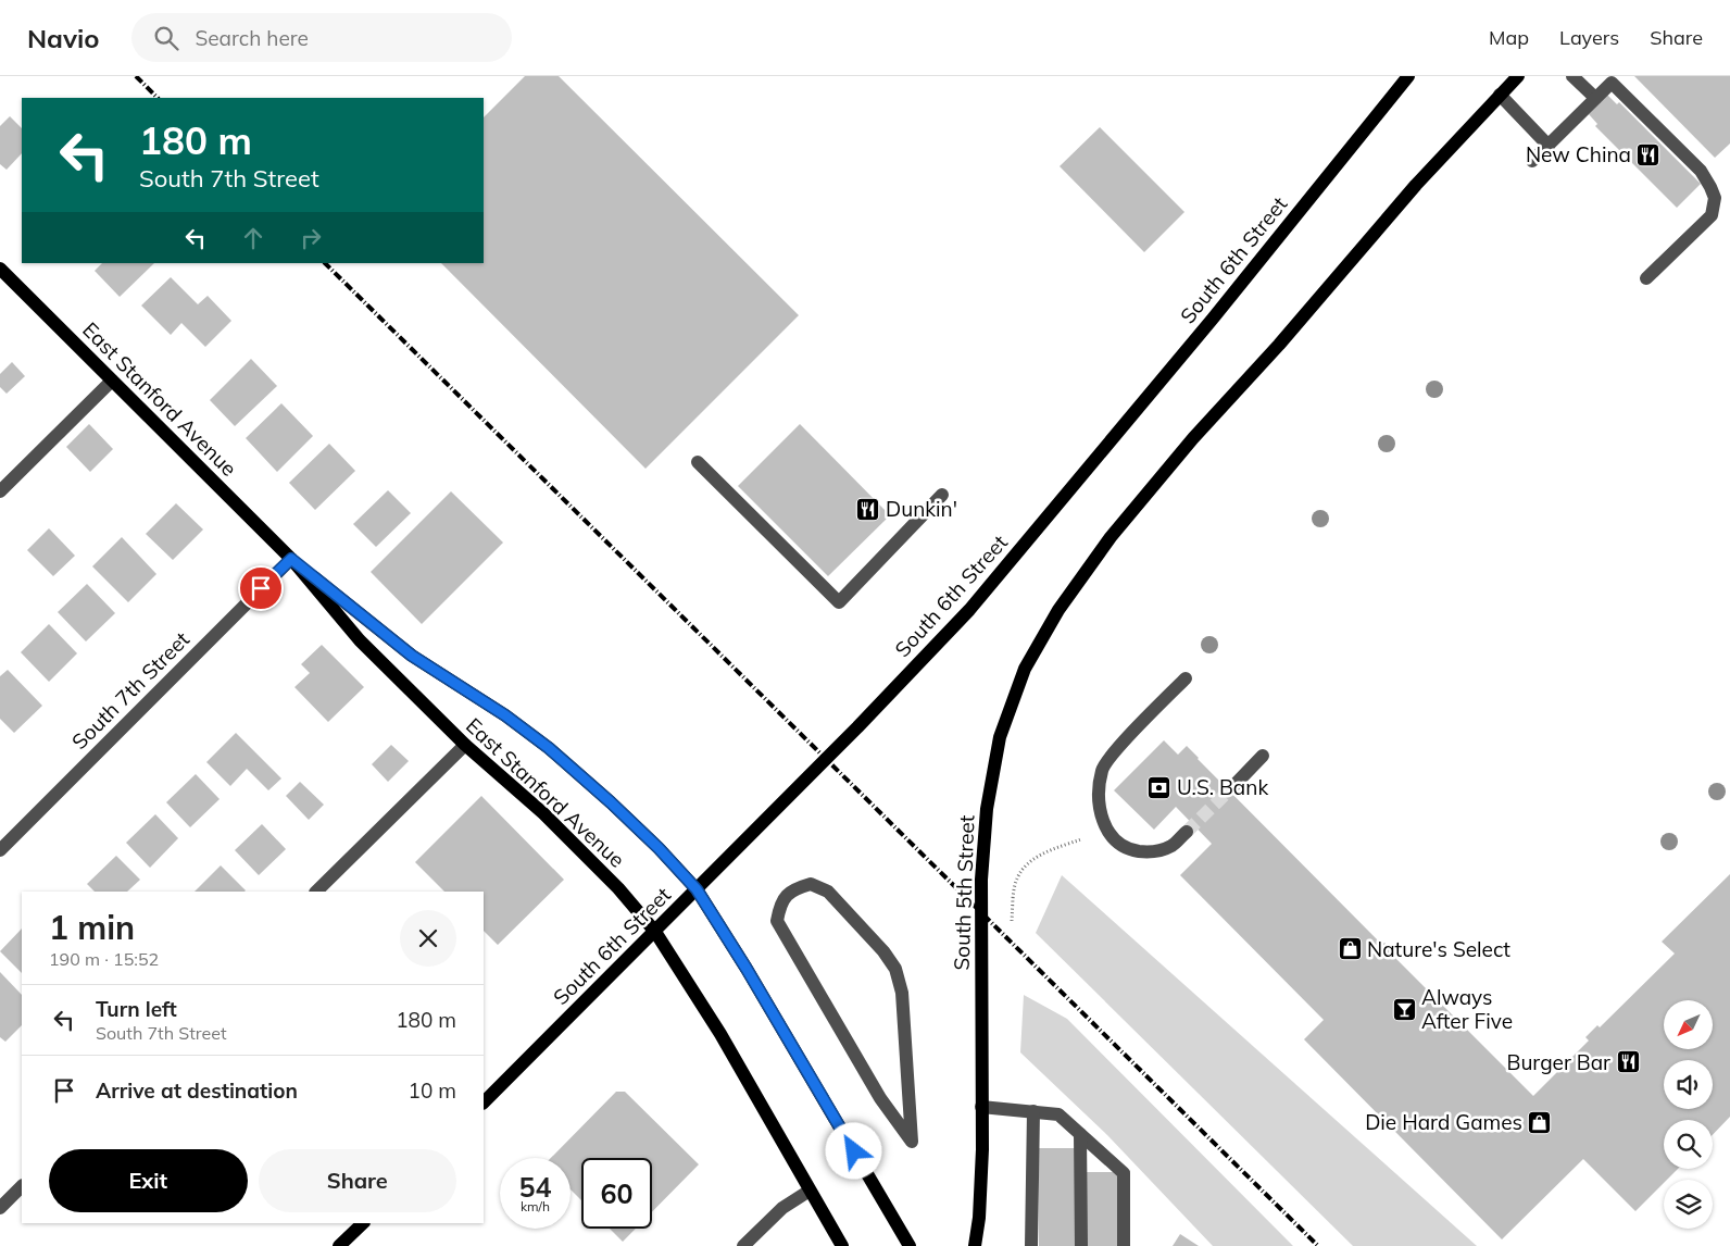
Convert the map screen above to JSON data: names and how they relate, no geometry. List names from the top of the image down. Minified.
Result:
{"streets":{"main road":["South 6th Street","East Stanford Avenue","South 5th Street"],"street":["South 7th Street"]},"crossings":[["South 6th Street","East Stanford Avenue"],["East Stanford Avenue","South 7th Street"]],"places":{"restaurant":["New China","Dunkin'","Burger Bar"],"bank":["U.S. Bank"],"shop":["Nature's Select","Die Hard Games"],"bar":["Always After Five"]},"north":"bottom left","page":{"header":"Navio","search":"Search here","nav":["Map","Layers","Share"],"turn":["180 m","South 7th Street"],"heading":["1 min","190 m · 15:52"],"list":[{"name":"Turn left","note":"South 7th Street","value":"180 m"},{"name":"Arrive at destination","value":"10 m"}],"buttons":["Exit","Share"],"speed":"54 km/h","limit":"60"}}
